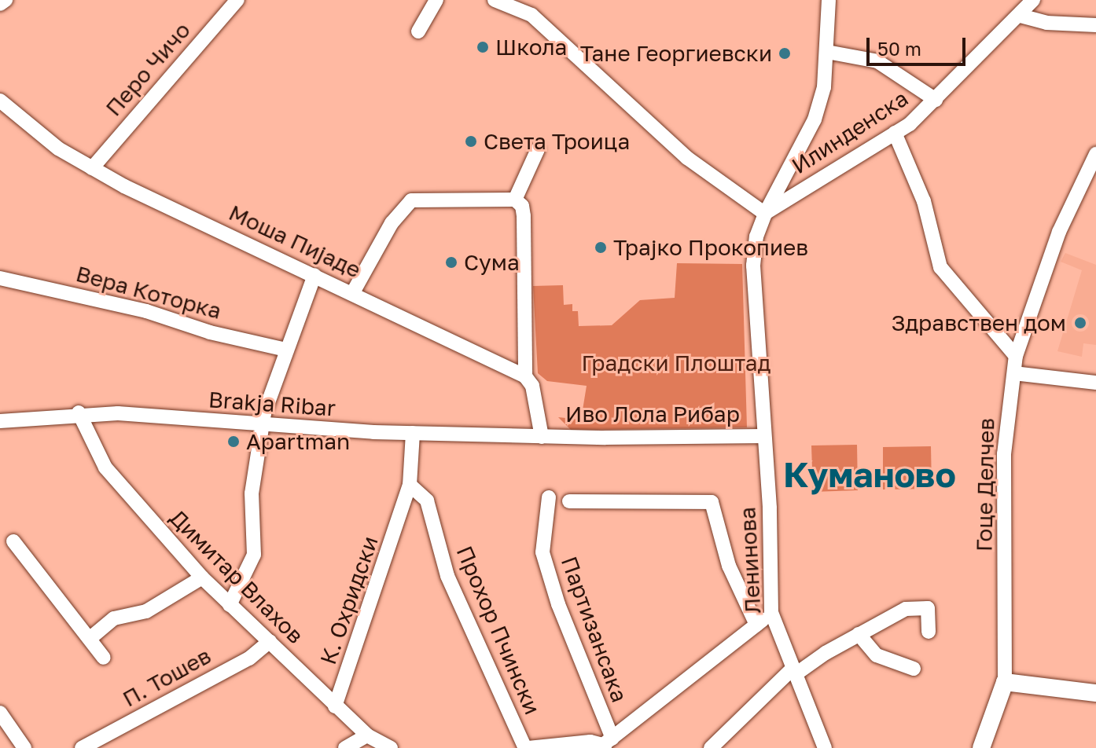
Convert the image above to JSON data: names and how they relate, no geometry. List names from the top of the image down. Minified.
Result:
{"streets":{"street":["Перо Чичо","Илинденска","Моша Пијаде","Вера Которка","Brakja Ribar","Иво Лола Рибар","Гоце Делчев","Ленинова","Димитар Влахов","К. Охридски","Партизансака","Прохор Пчински","П. Тошев"]},"crossings":[["Перо Чичо","Моша Пијаде"],["Илинденска","Ленинова"],["Brakja Ribar","Иво Лола Рибар"],["Brakja Ribar","Димитар Влахов"],["Иво Лола Рибар","Ленинова"],["Димитар Влахов","К. Охридски"],["Димитар Влахов","П. Тошев"],["К. Охридски","Прохор Пчински"]],"districts":["Куманово"],"parks":["Градски Плоштад"],"places":["Школа","Тане Георгиевски","Света Троица","Трајко Прокопиев","Сума","Здравствен дом","Apartman"],"scale_bar":"50 m"}
